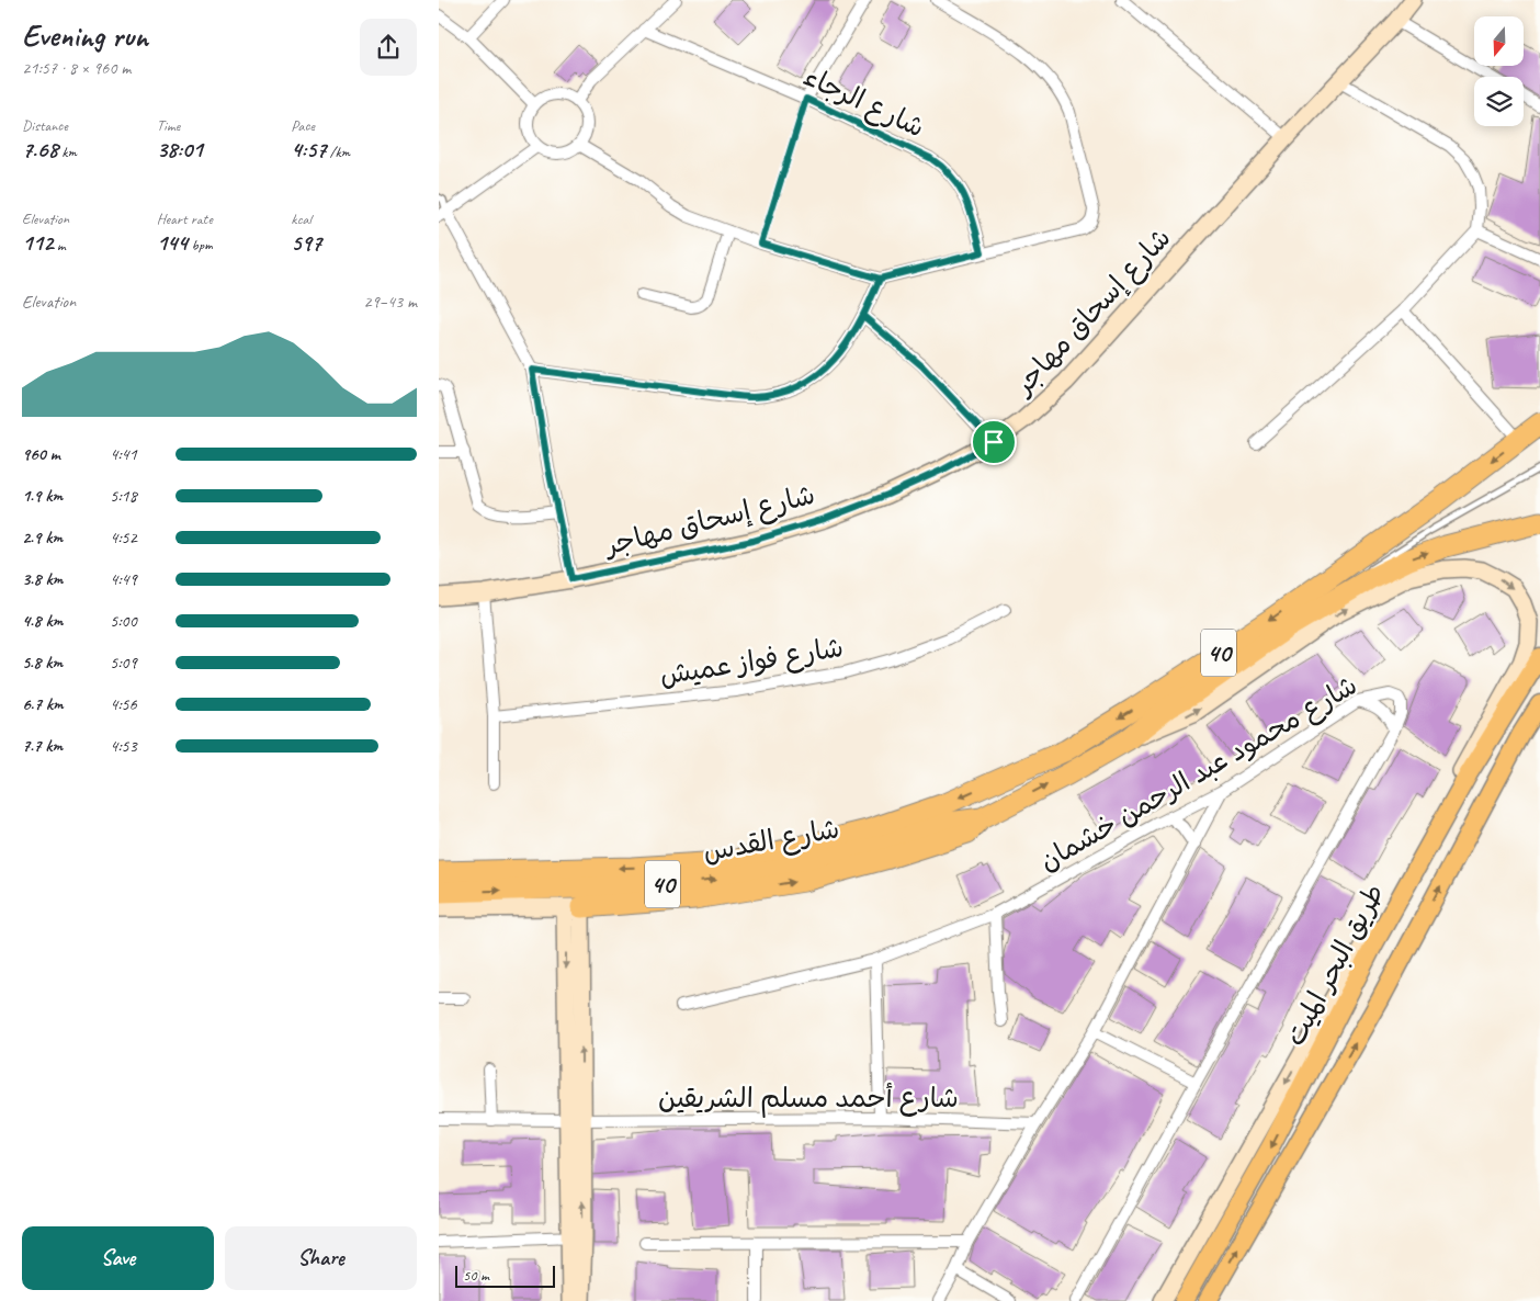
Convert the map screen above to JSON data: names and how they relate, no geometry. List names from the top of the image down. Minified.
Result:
{"streets":{"highway":["40","شارع القدس"],"main road":["طريق البحر الميت"],"street":["شارع الرجاء","شارع إسحاق مهاجر","شارع فواز عميش","شارع محمود عبد الرحمن خشمان","شارع أحمد مسلم الشريقين"]},"crossings":[["40","شارع القدس"]],"scale_bar":"50 m","north":"bottom","page":{"heading":["Evening run","21:57 · 8 × 960 m"],"stats":[["Distance","7.68 km"],["Time","38:01"],["Pace","4:57 /km"],["Elevation","112 m"],["Heart rate","144 bpm"],["kcal","597"]],"chart":["Elevation","29–43 m"],"list":[{"name":"960 m","note":"4:41"},{"name":"1.9 km","note":"5:18"},{"name":"2.9 km","note":"4:52"},{"name":"3.8 km","note":"4:49"},{"name":"4.8 km","note":"5:00"},{"name":"5.8 km","note":"5:09"},{"name":"6.7 km","note":"4:56"},{"name":"7.7 km","note":"4:53"}],"buttons":["Save","Share"],"scale":"50 m"}}
